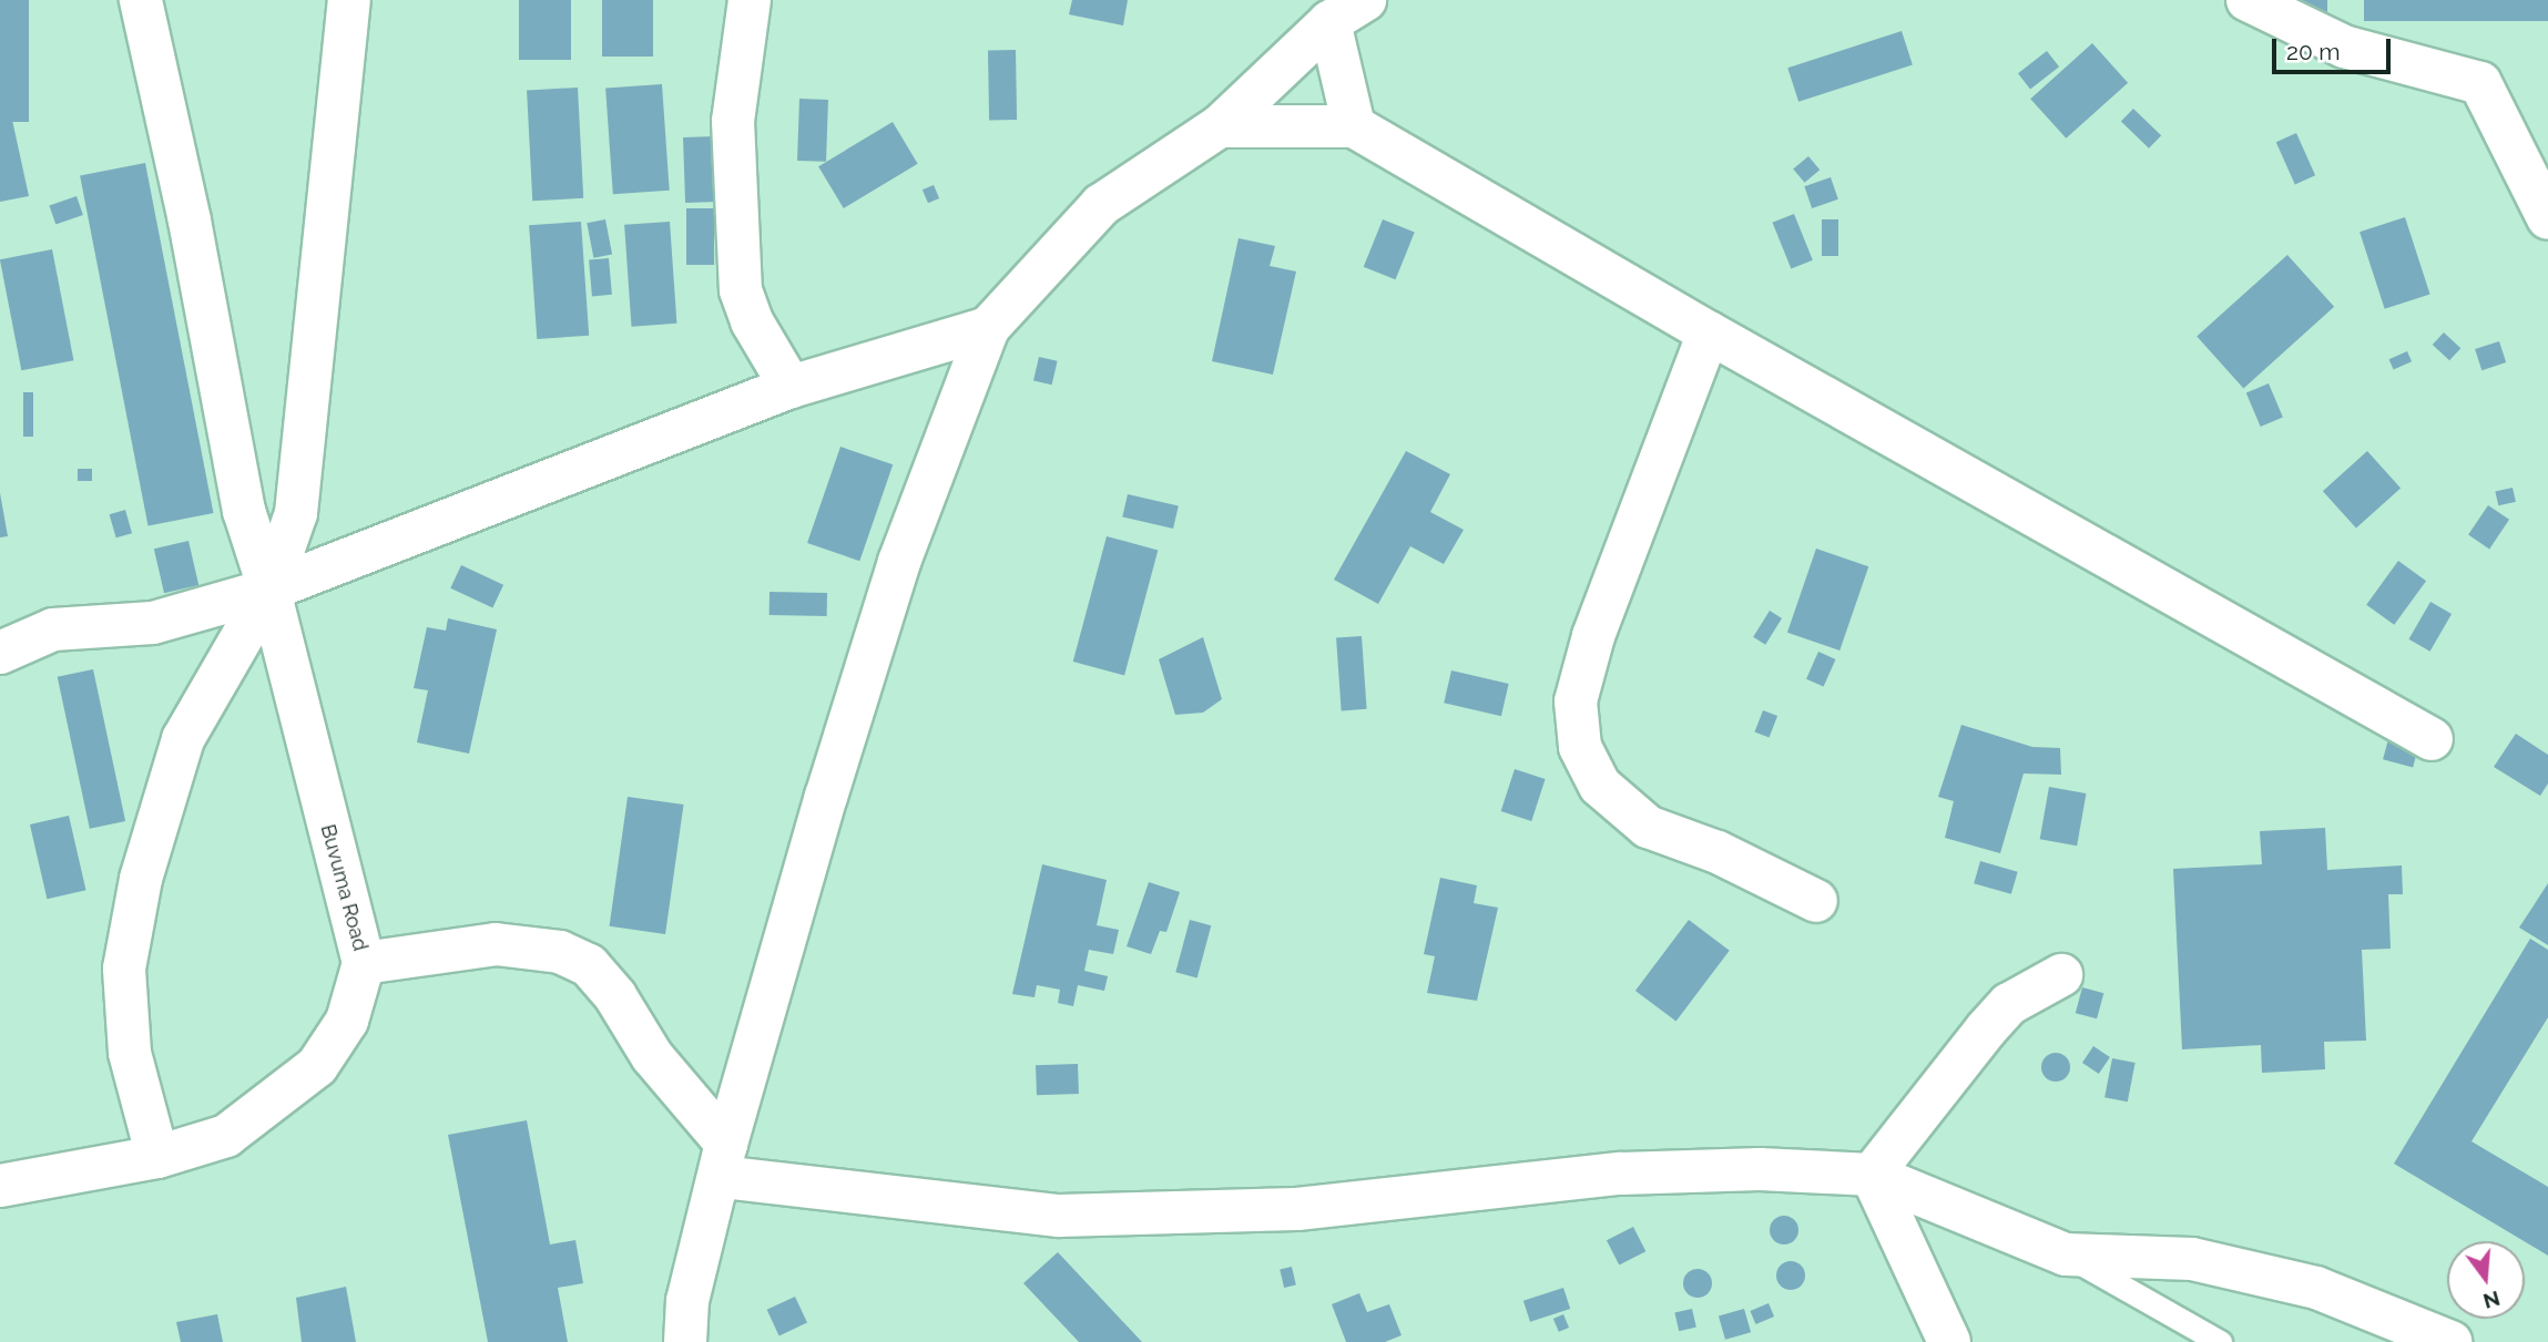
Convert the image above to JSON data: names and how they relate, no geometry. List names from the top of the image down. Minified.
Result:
{"streets":{"street":["Buvuma Road"]},"scale_bar":"20 m","north":"bottom"}
